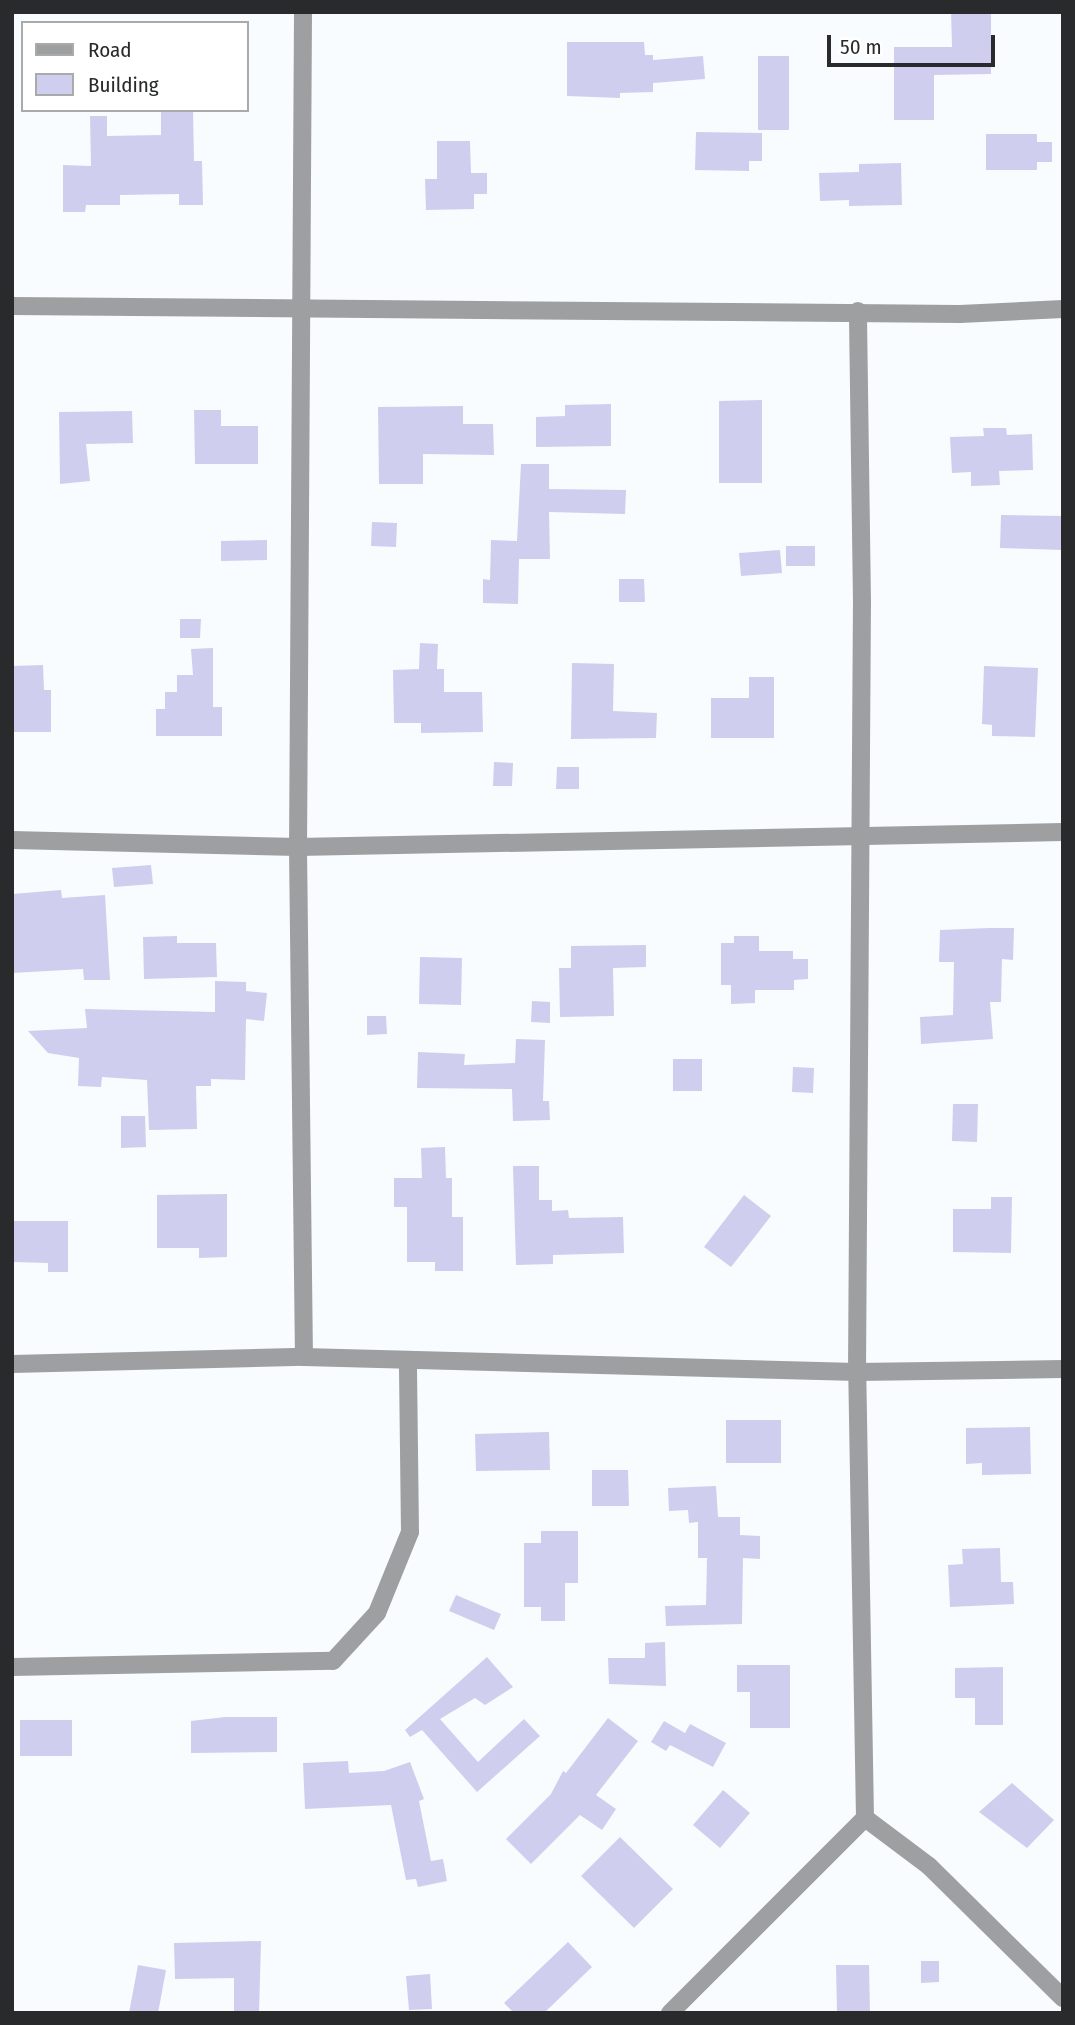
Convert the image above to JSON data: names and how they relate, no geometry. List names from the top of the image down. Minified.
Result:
{"legend":["Road","Building"],"scale_bar":"50 m"}
